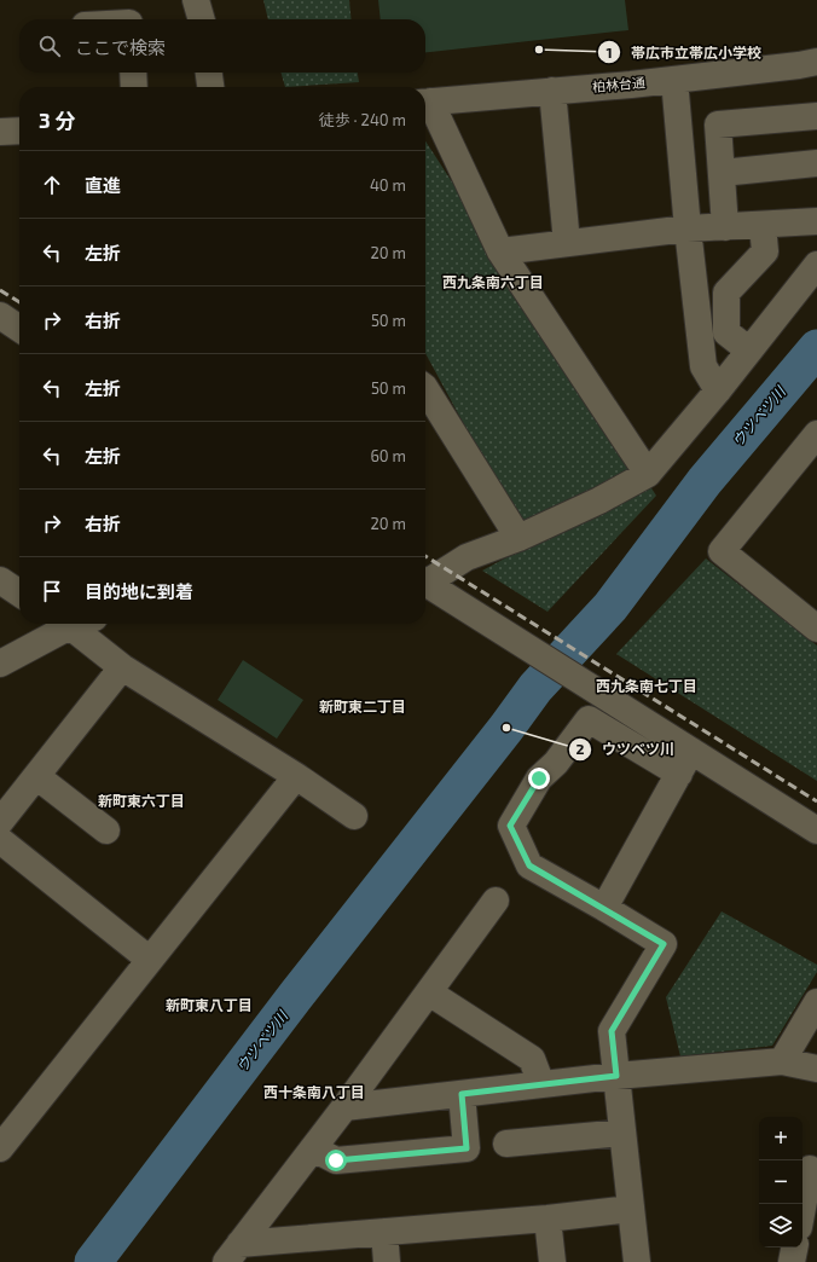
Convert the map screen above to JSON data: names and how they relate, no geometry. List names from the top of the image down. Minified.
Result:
{"streets":{"street":["柏林台通"]},"districts":["西九条南六丁目","西九条南七丁目","新町東二丁目","新町東六丁目","新町東八丁目","西十条南八丁目"],"water":["ウツベツ川"],"places":["帯広市立帯広小学校","ウツベツ川"],"page":{"search":"ここで検索","heading":["3 分","徒歩 · 240 m"],"list":[["直進","40 m"],["左折","20 m"],["右折","50 m"],["左折","50 m"],["左折","60 m"],["右折","20 m"],"目的地に到着"],"map_buttons":["+","−"]}}
